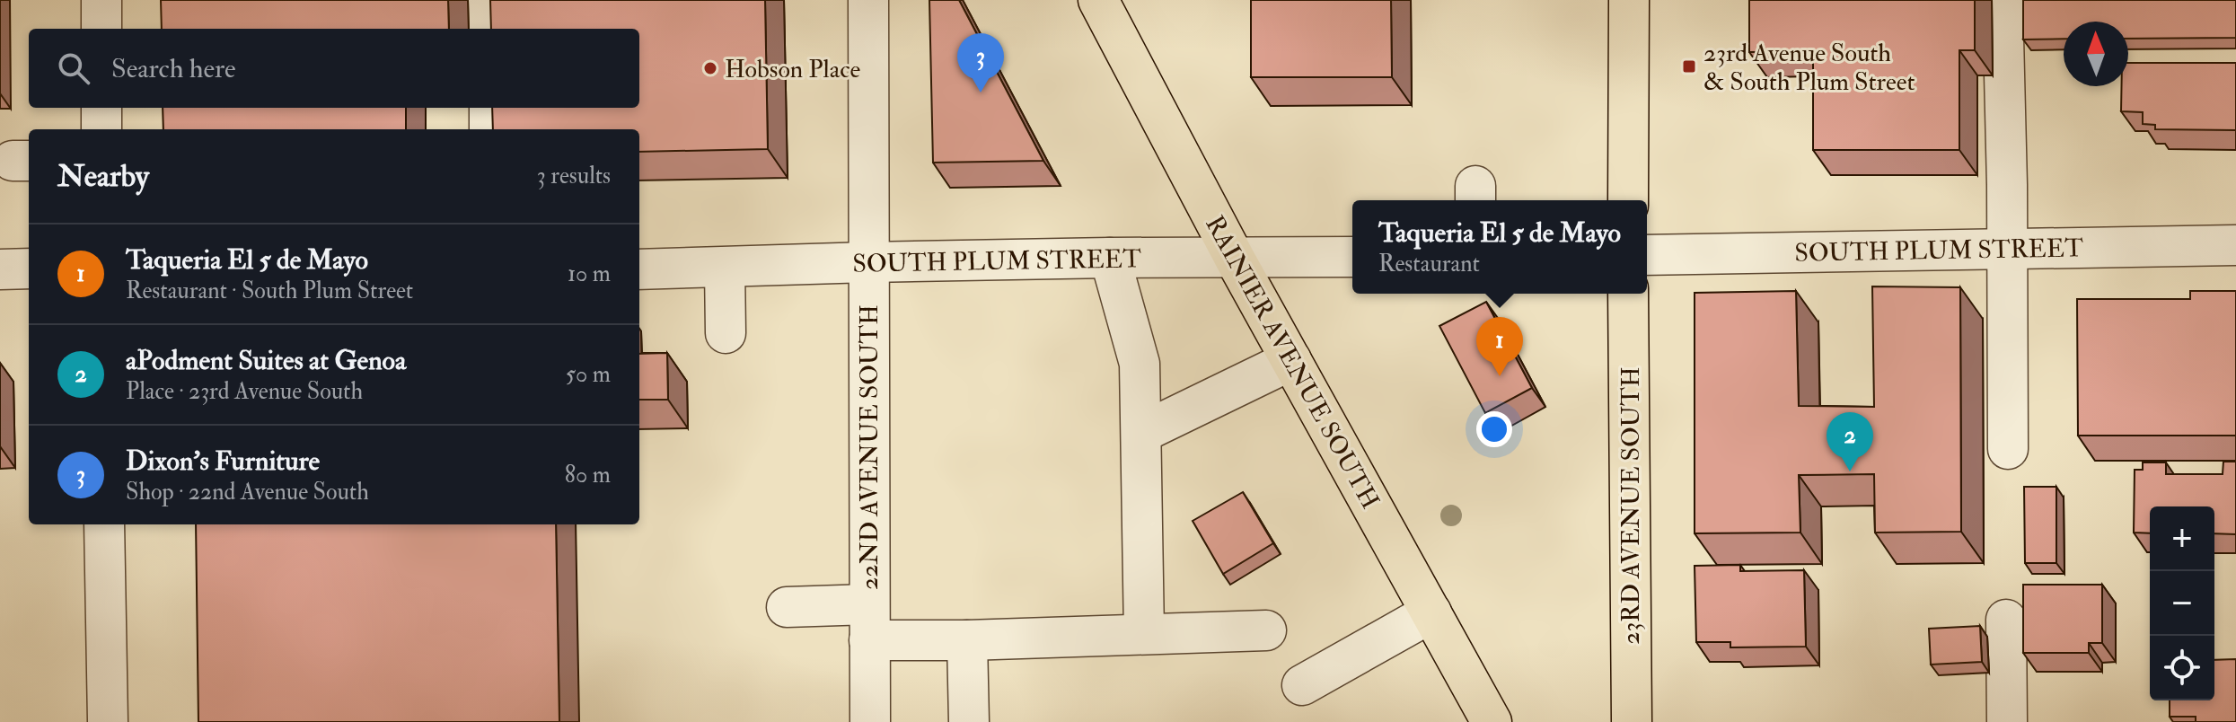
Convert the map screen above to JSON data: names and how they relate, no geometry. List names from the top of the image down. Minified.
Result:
{"streets":{"main road":["RAINIER AVENUE SOUTH","23RD AVENUE SOUTH"],"street":["SOUTH PLUM STREET","22ND AVENUE SOUTH"]},"crossings":[["SOUTH PLUM STREET","RAINIER AVENUE SOUTH"],["SOUTH PLUM STREET","22ND AVENUE SOUTH"]],"places":{"transit":["23rd Avenue South & South Plum Street"],"other":["Hobson Place"]},"north":"top","page":{"search":"Search here","pins":["3","1","2"],"heading":["Nearby","3 results"],"popup":["Taqueria El 5 de Mayo","Restaurant"],"list":[{"mark":"1","name":"Taqueria El 5 de Mayo","note":"Restaurant · South Plum Street","value":"10 m"},{"mark":"2","name":"aPodment Suites at Genoa","note":"Place · 23rd Avenue South","value":"50 m"},{"mark":"3","name":"Dixon's Furniture","note":"Shop · 22nd Avenue South","value":"80 m"}],"map_buttons":["+","−"]}}
